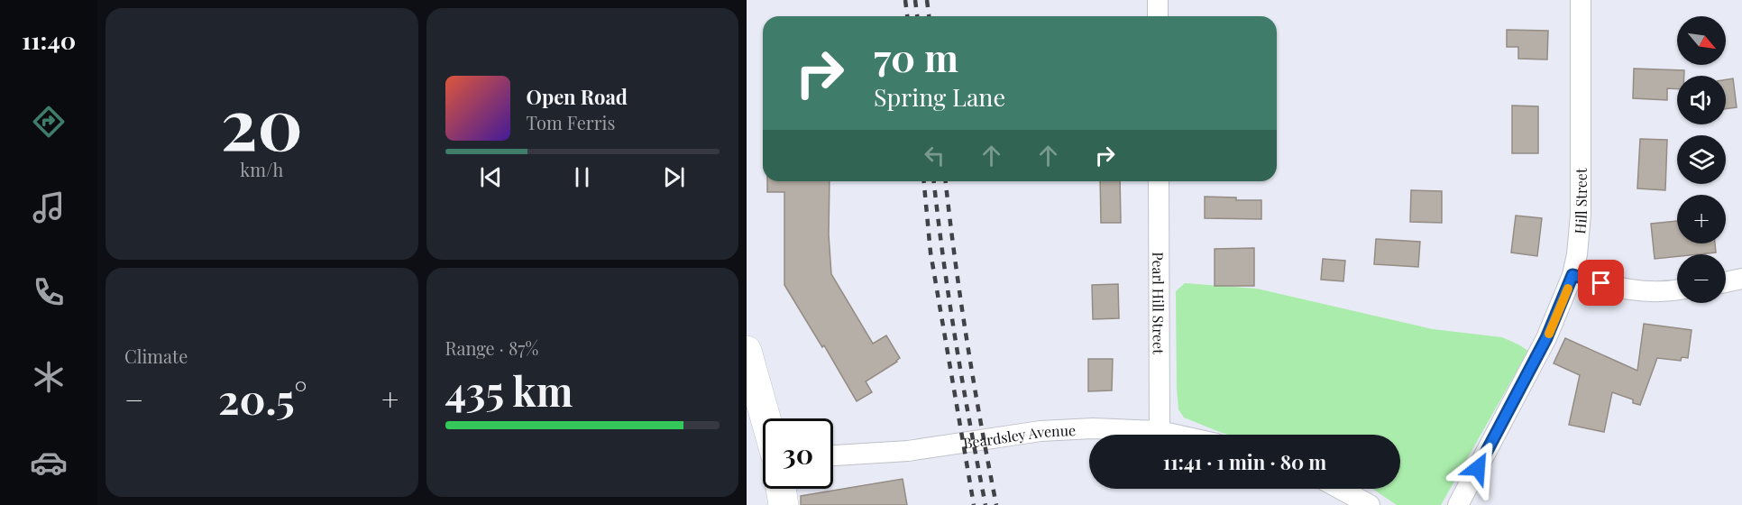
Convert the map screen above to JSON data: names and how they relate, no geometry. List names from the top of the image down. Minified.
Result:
{"streets":{"street":["Hill Street","Pearl Hill Street","Beardsley Avenue"]},"crossings":[["Pearl Hill Street","Beardsley Avenue"]],"north":"bottom right","page":{"tabs":"11:40","tile":[["20","km/h"],"Climate",["Range · 87%","435 km"]],"map_buttons":["+","−"],"turn":["70 m","Spring Lane"],"song":["Open Road","Tom Ferris"],"heat":["−","20.5°","+"],"limit":"30","trip":"11:41 · 1 min · 80 m"}}
